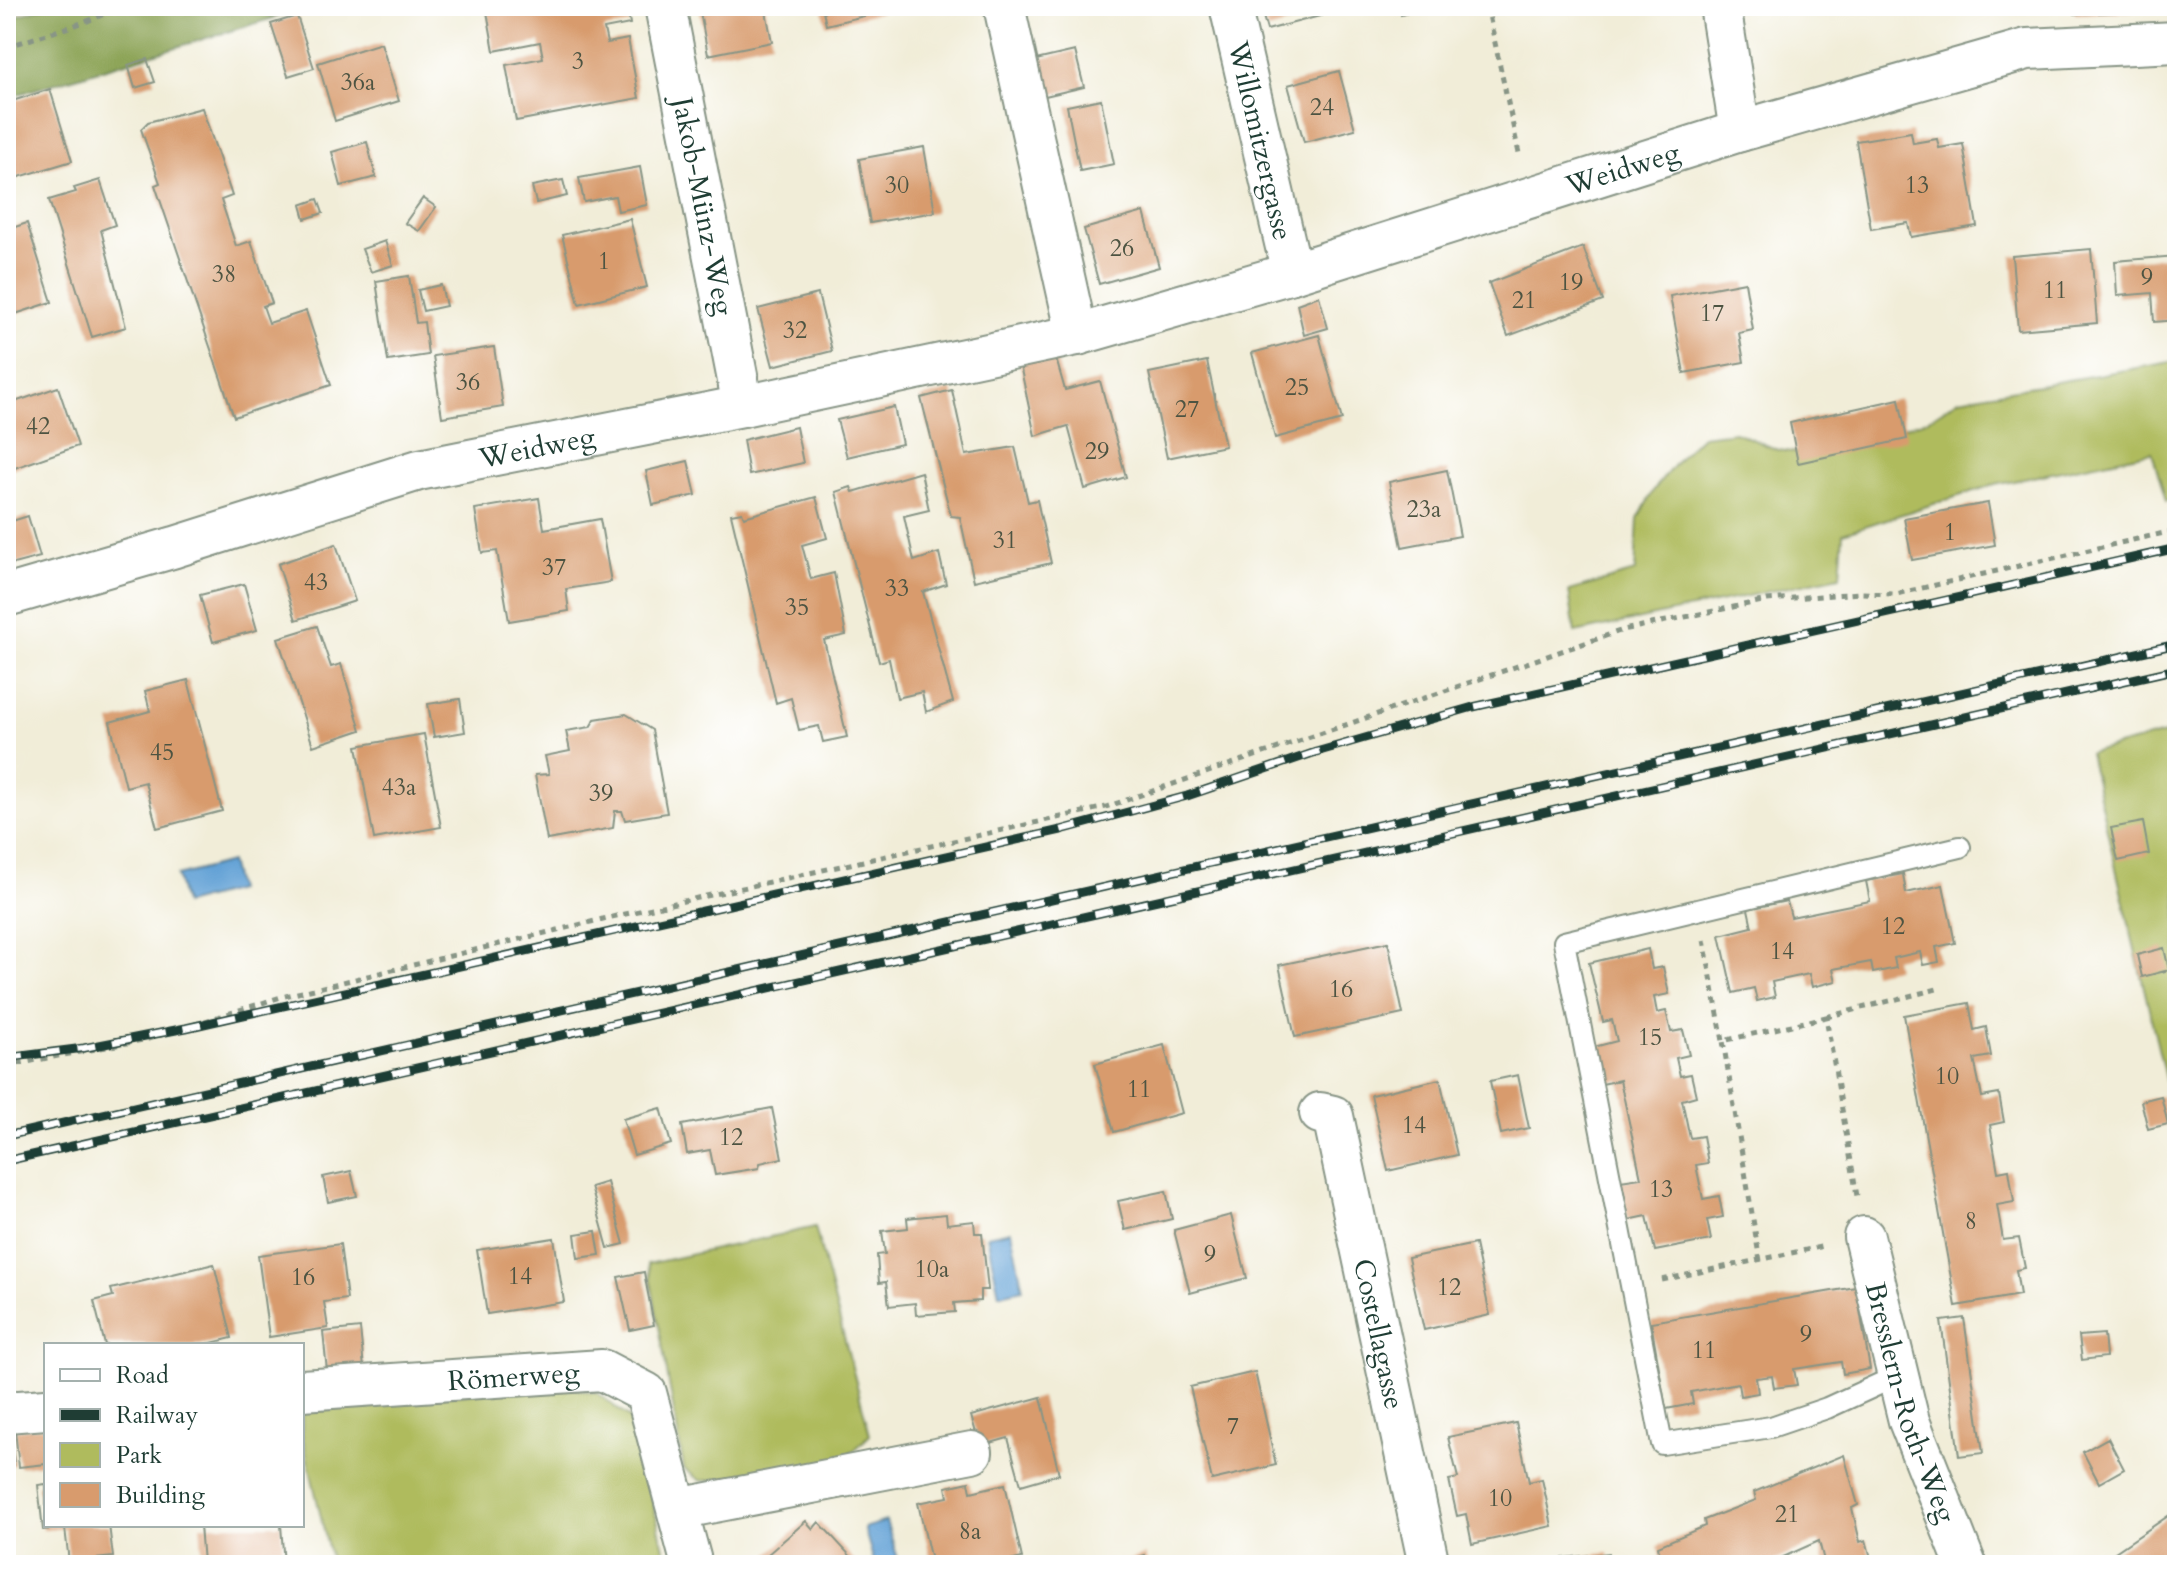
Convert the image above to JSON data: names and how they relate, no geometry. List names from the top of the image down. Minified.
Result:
{"streets":{"street":["Willomitzergasse","Weidweg","Jakob-Münz-Weg","Costellagasse","Römerweg","Bresslern-Roth-Weg"]},"crossings":[["Willomitzergasse","Weidweg"],["Weidweg","Jakob-Münz-Weg"]],"house_numbers":["3","36a","24","30","13","26","1","38","9","19","11","21","17","32","36","25","27","42","29","23a","1","31","37","43","33","35","45","43a","39","12","14","16","15","10","11","14","12","13","8","9","10a","14","16","12","9","11","7","10","21","8a"],"legend":["Road","Railway","Park","Building"]}
